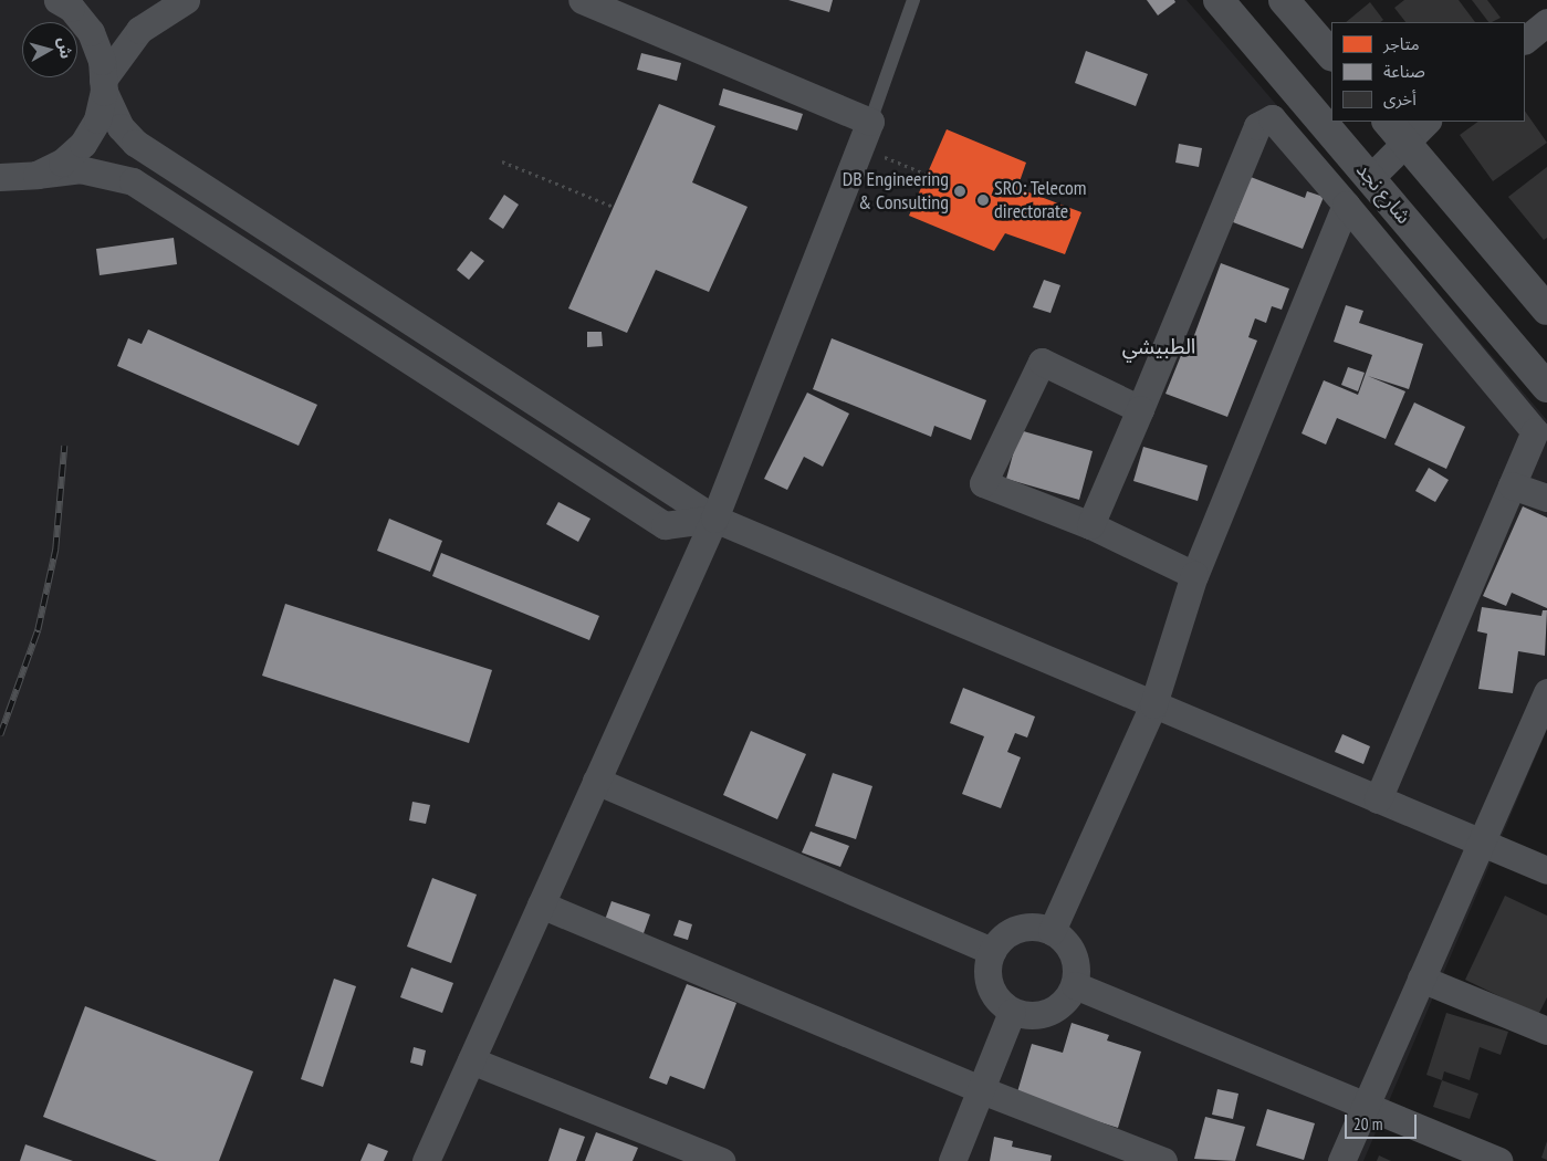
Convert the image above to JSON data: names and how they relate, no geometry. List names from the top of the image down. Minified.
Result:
{"streets":{"street":["شارع نجد"]},"districts":["الطبيشي"],"places":["DB Engineering & Consulting","SRO: Telecom directorate"],"legend":["متاجر","صناعة","أخرى"],"scale_bar":"20 m","north":"right"}
